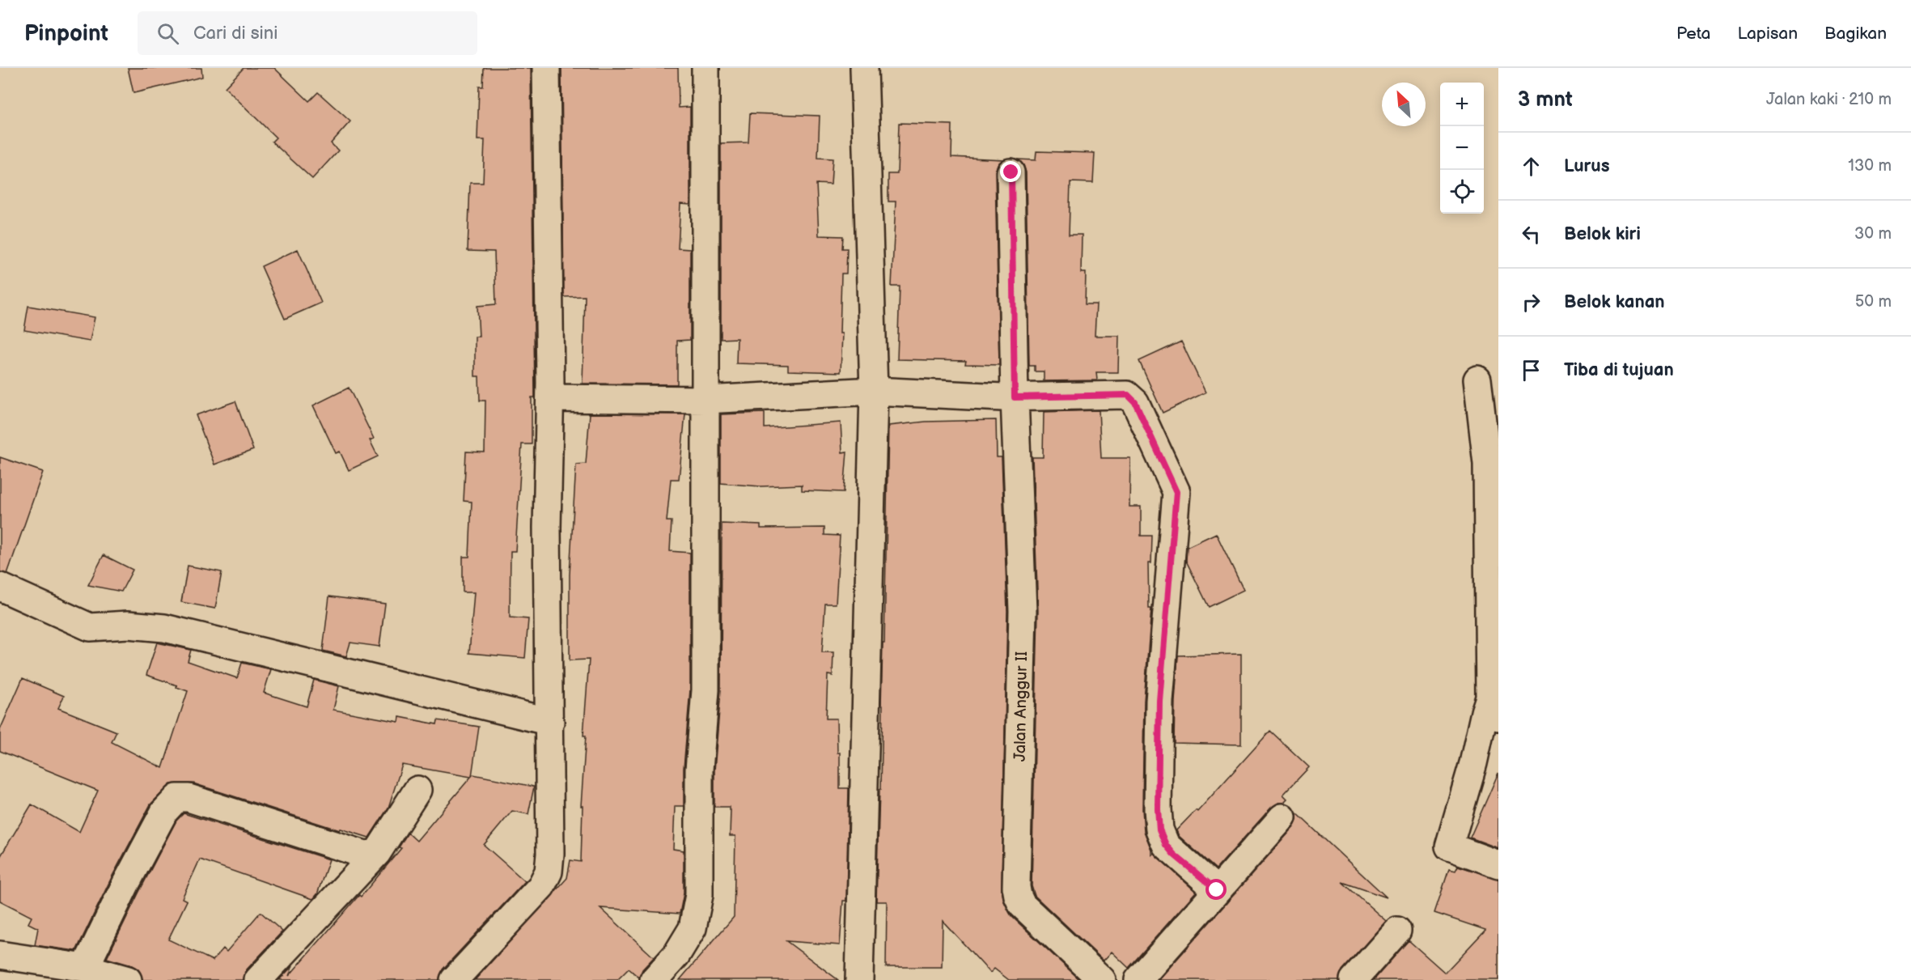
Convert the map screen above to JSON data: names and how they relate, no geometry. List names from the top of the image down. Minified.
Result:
{"streets":{"street":["Jalan Anggur II"]},"north":"top left","page":{"header":"Pinpoint","search":"Cari di sini","nav":["Peta","Lapisan","Bagikan"],"heading":["3 mnt","Jalan kaki · 210 m"],"map_buttons":["+","−"],"list":[["Lurus","130 m"],["Belok kiri","30 m"],["Belok kanan","50 m"],"Tiba di tujuan"]}}
